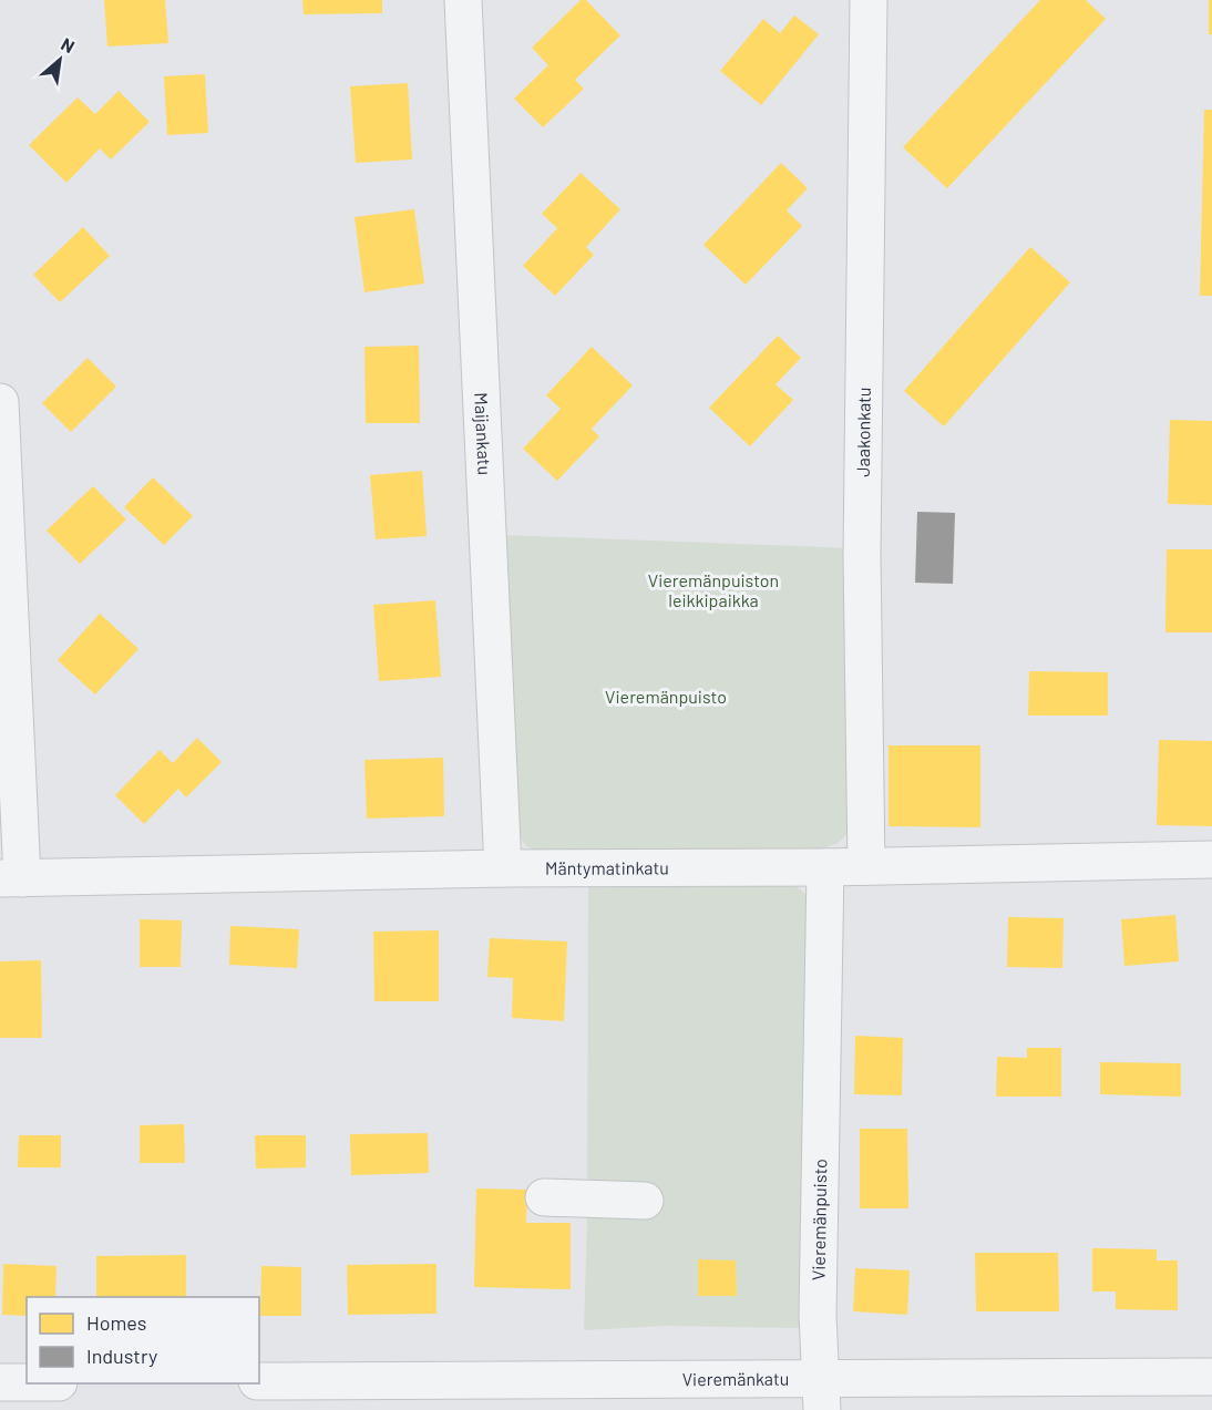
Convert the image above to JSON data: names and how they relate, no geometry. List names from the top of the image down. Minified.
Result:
{"streets":{"street":["Jaakonkatu","Maijankatu","Mäntymatinkatu","Vieremänpuisto","Vieremänkatu"]},"crossings":[["Jaakonkatu","Mäntymatinkatu"],["Maijankatu","Mäntymatinkatu"],["Mäntymatinkatu","Vieremänpuisto"],["Vieremänpuisto","Vieremänkatu"]],"parks":["Vieremänpuiston leikkipaikka","Vieremänpuisto"],"legend":["Homes","Industry"],"north":"top right"}
